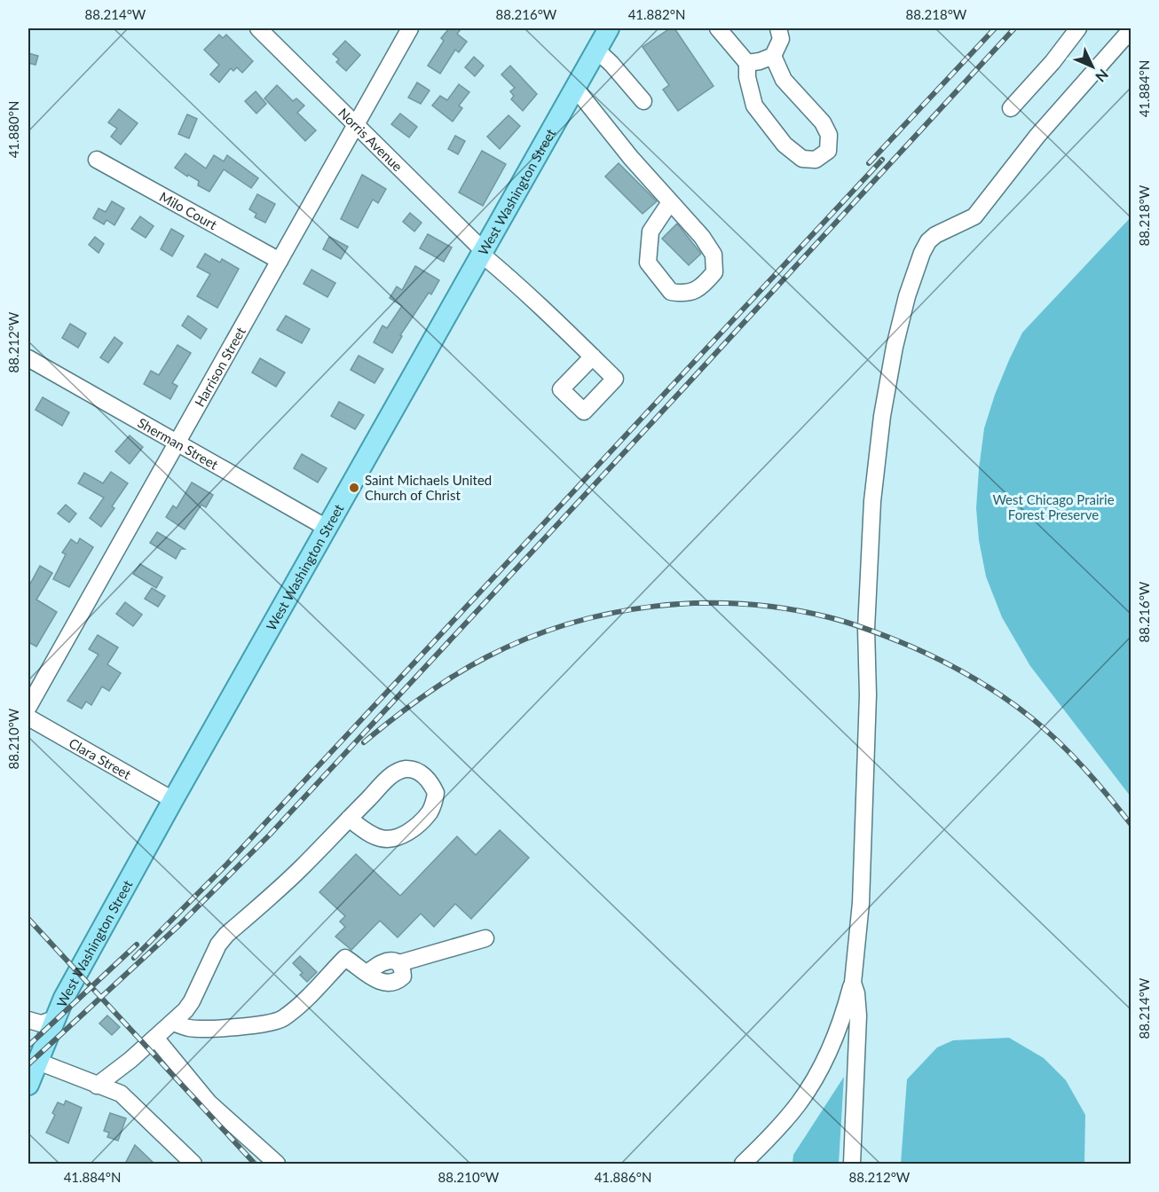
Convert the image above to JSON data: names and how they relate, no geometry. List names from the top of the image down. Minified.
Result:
{"streets":{"main road":["West Washington Street"],"street":["Norris Avenue","Milo Court","Harrison Street","Sherman Street","Clara Street"]},"crossings":[["Norris Avenue","West Washington Street"],["Norris Avenue","Harrison Street"],["West Washington Street","Sherman Street"],["West Washington Street","Clara Street"],["Milo Court","Harrison Street"],["Harrison Street","Sherman Street"]],"parks":["West Chicago Prairie Forest Preserve"],"places":["Saint Michaels United Church of Christ"],"north":"bottom right","coordinates":["88.214°W","88.216°W","41.882°N","88.218°W","41.884°N","41.880°N","88.212°W","88.210°W","41.886°N"]}
